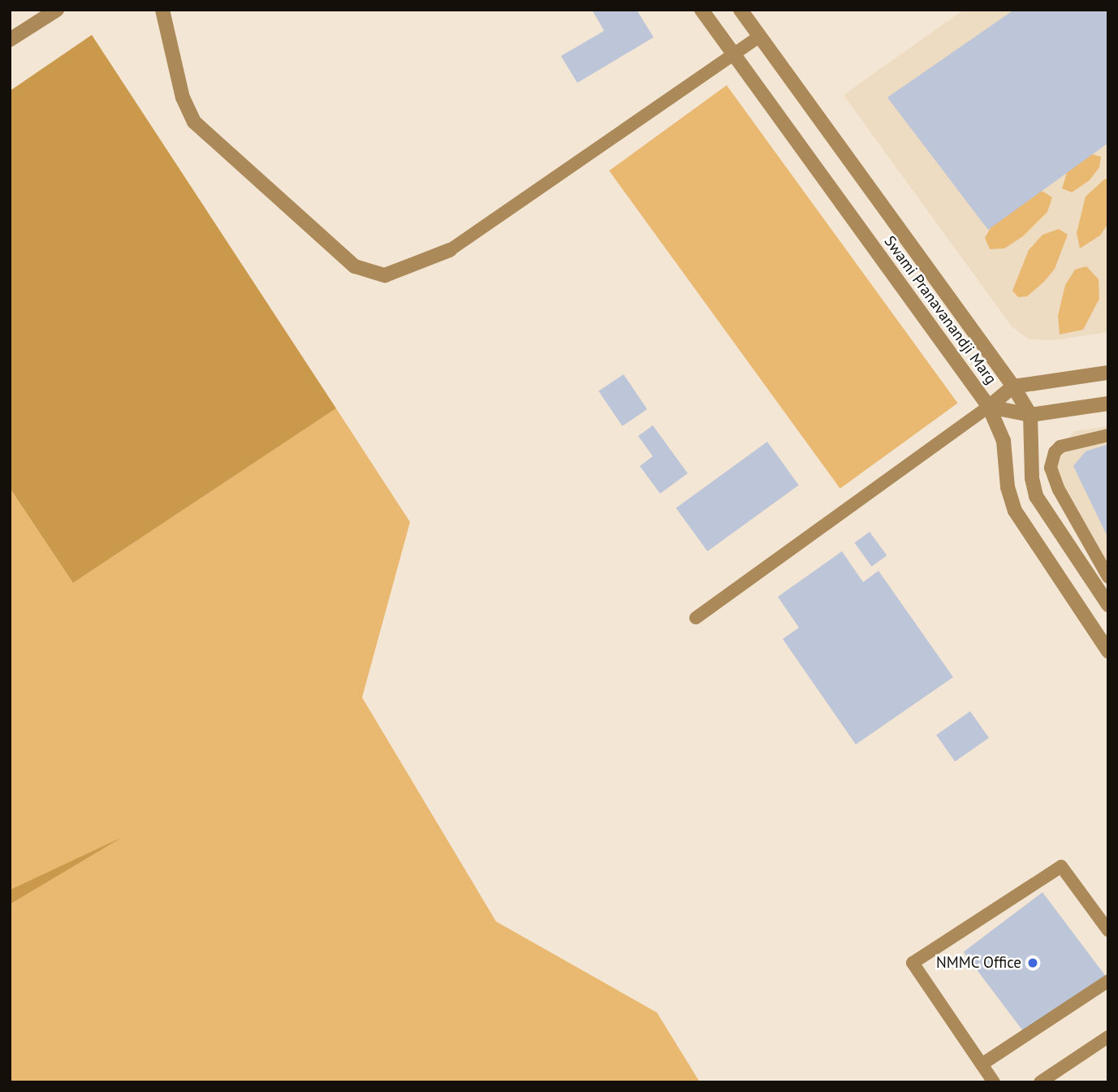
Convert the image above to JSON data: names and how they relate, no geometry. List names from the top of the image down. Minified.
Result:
{"streets":{"street":["Swami Pranavanandji Marg"]},"places":["NMMC Office"]}
